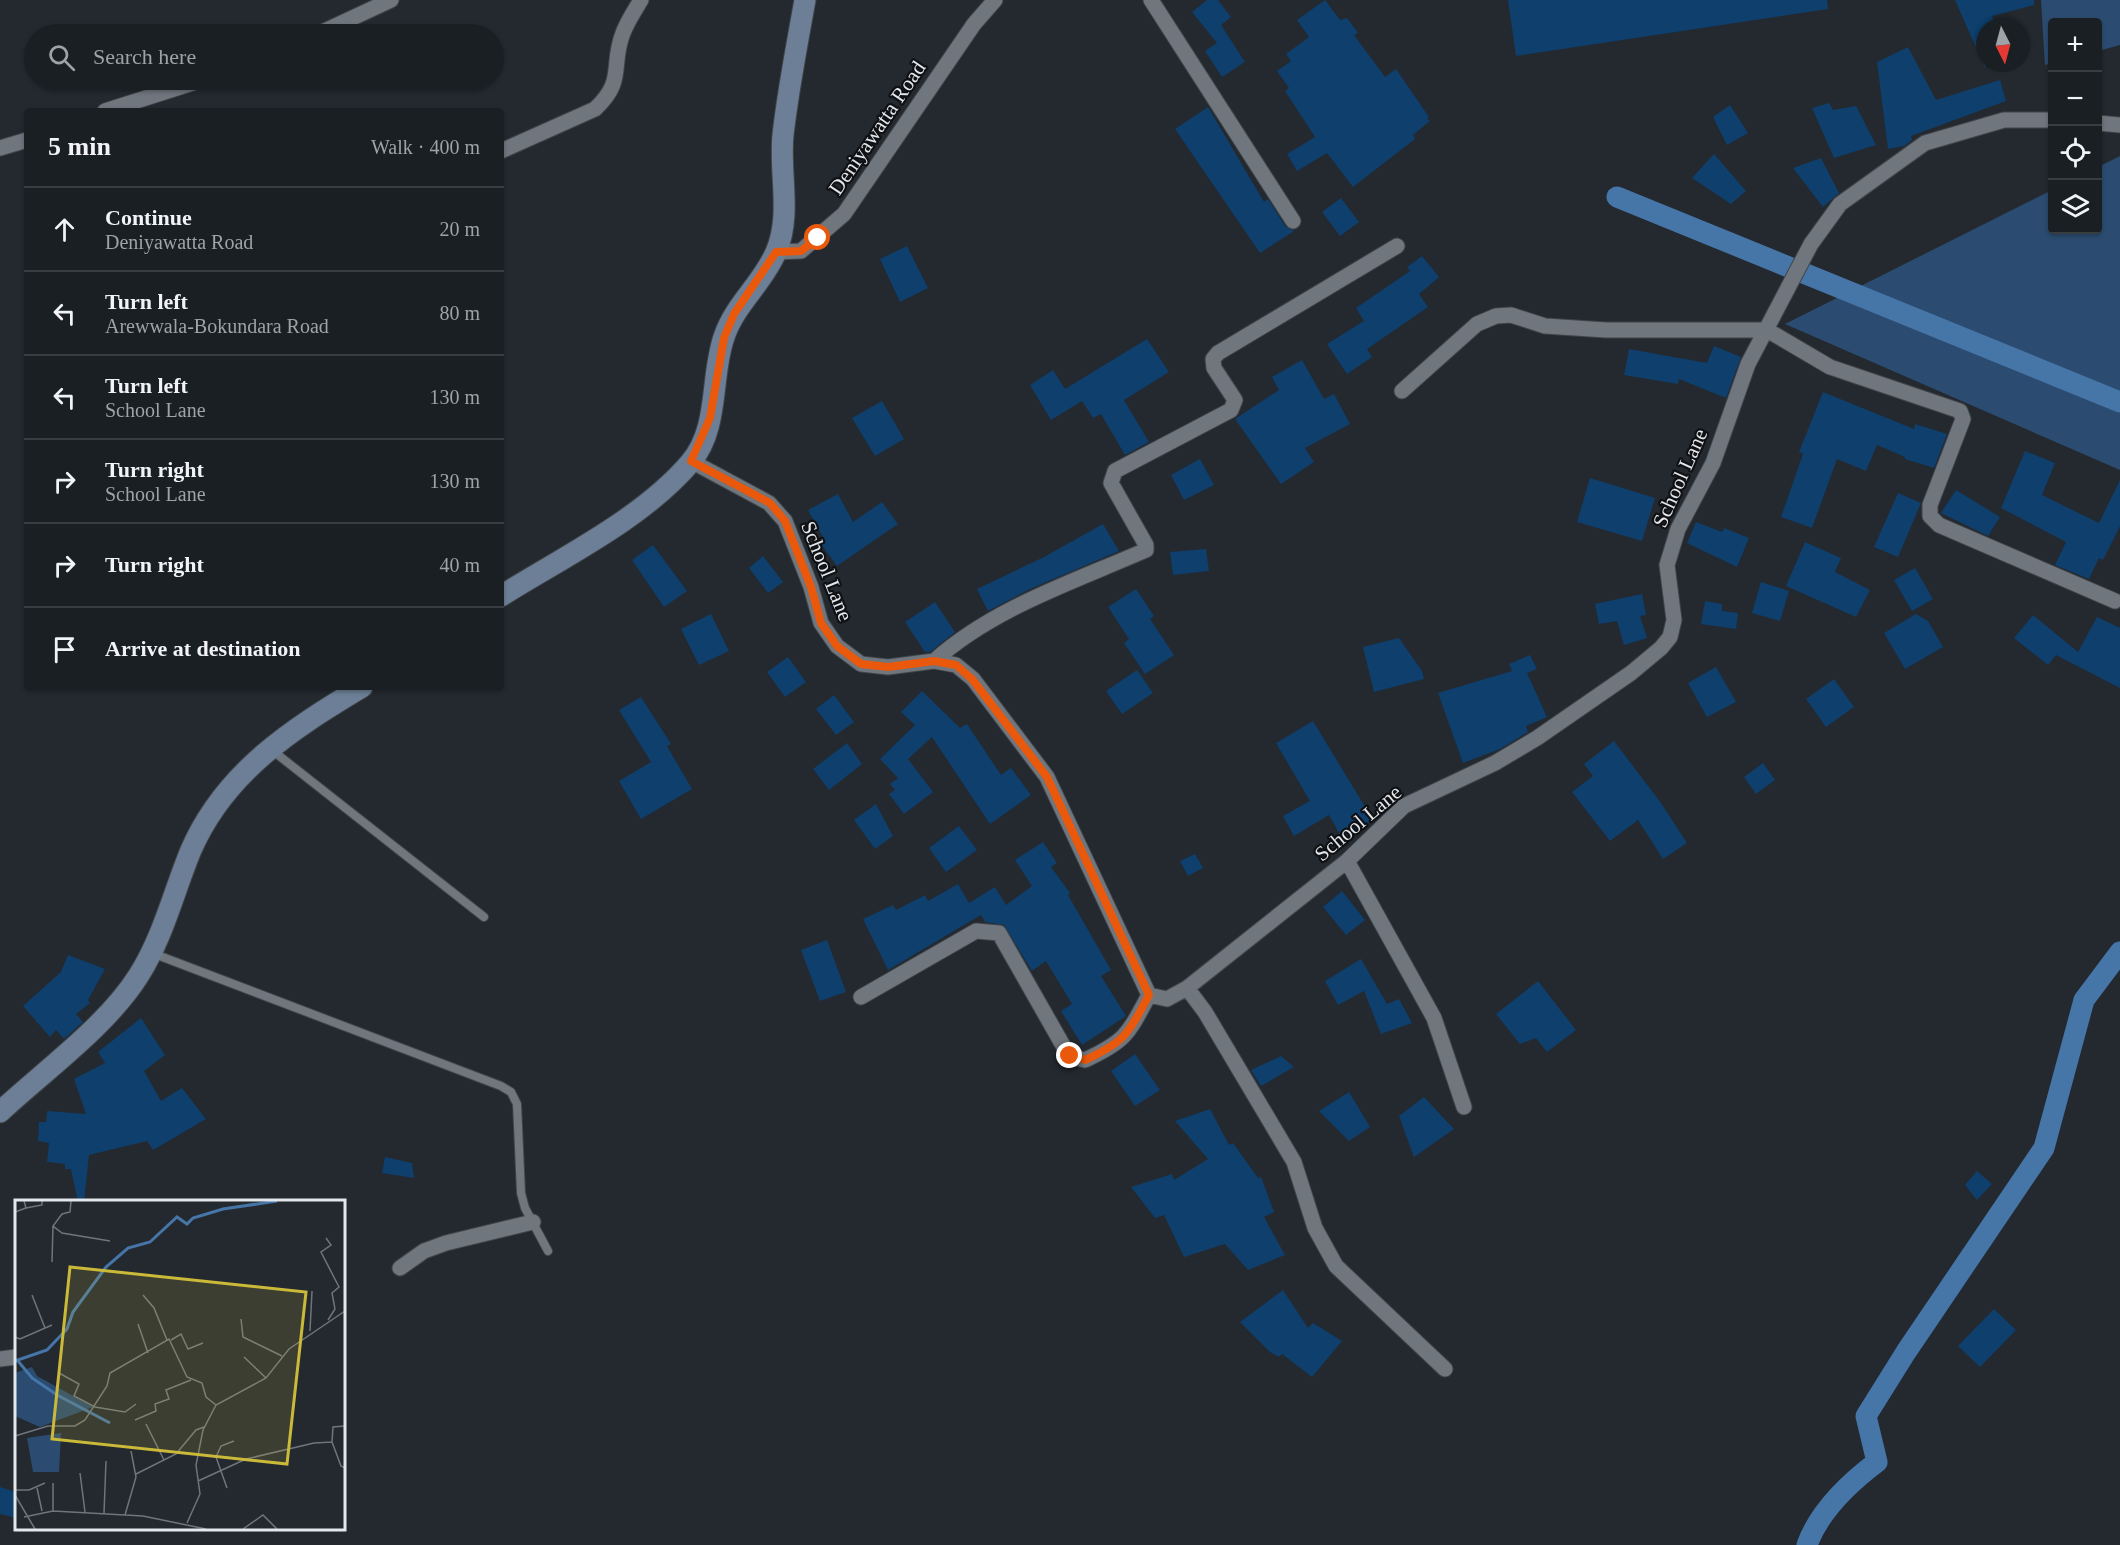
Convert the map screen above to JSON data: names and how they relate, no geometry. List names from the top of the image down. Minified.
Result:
{"streets":{"street":["Deniyawatta Road","School Lane"]},"north":"bottom","page":{"map_buttons":["+","−"],"search":"Search here","heading":["5 min","Walk · 400 m"],"list":[["Continue","Deniyawatta Road","20 m"],["Turn left","Arewwala-Bokundara Road","80 m"],["Turn left","School Lane","130 m"],["Turn right","School Lane","130 m"],["Turn right","40 m"],"Arrive at destination"]}}
